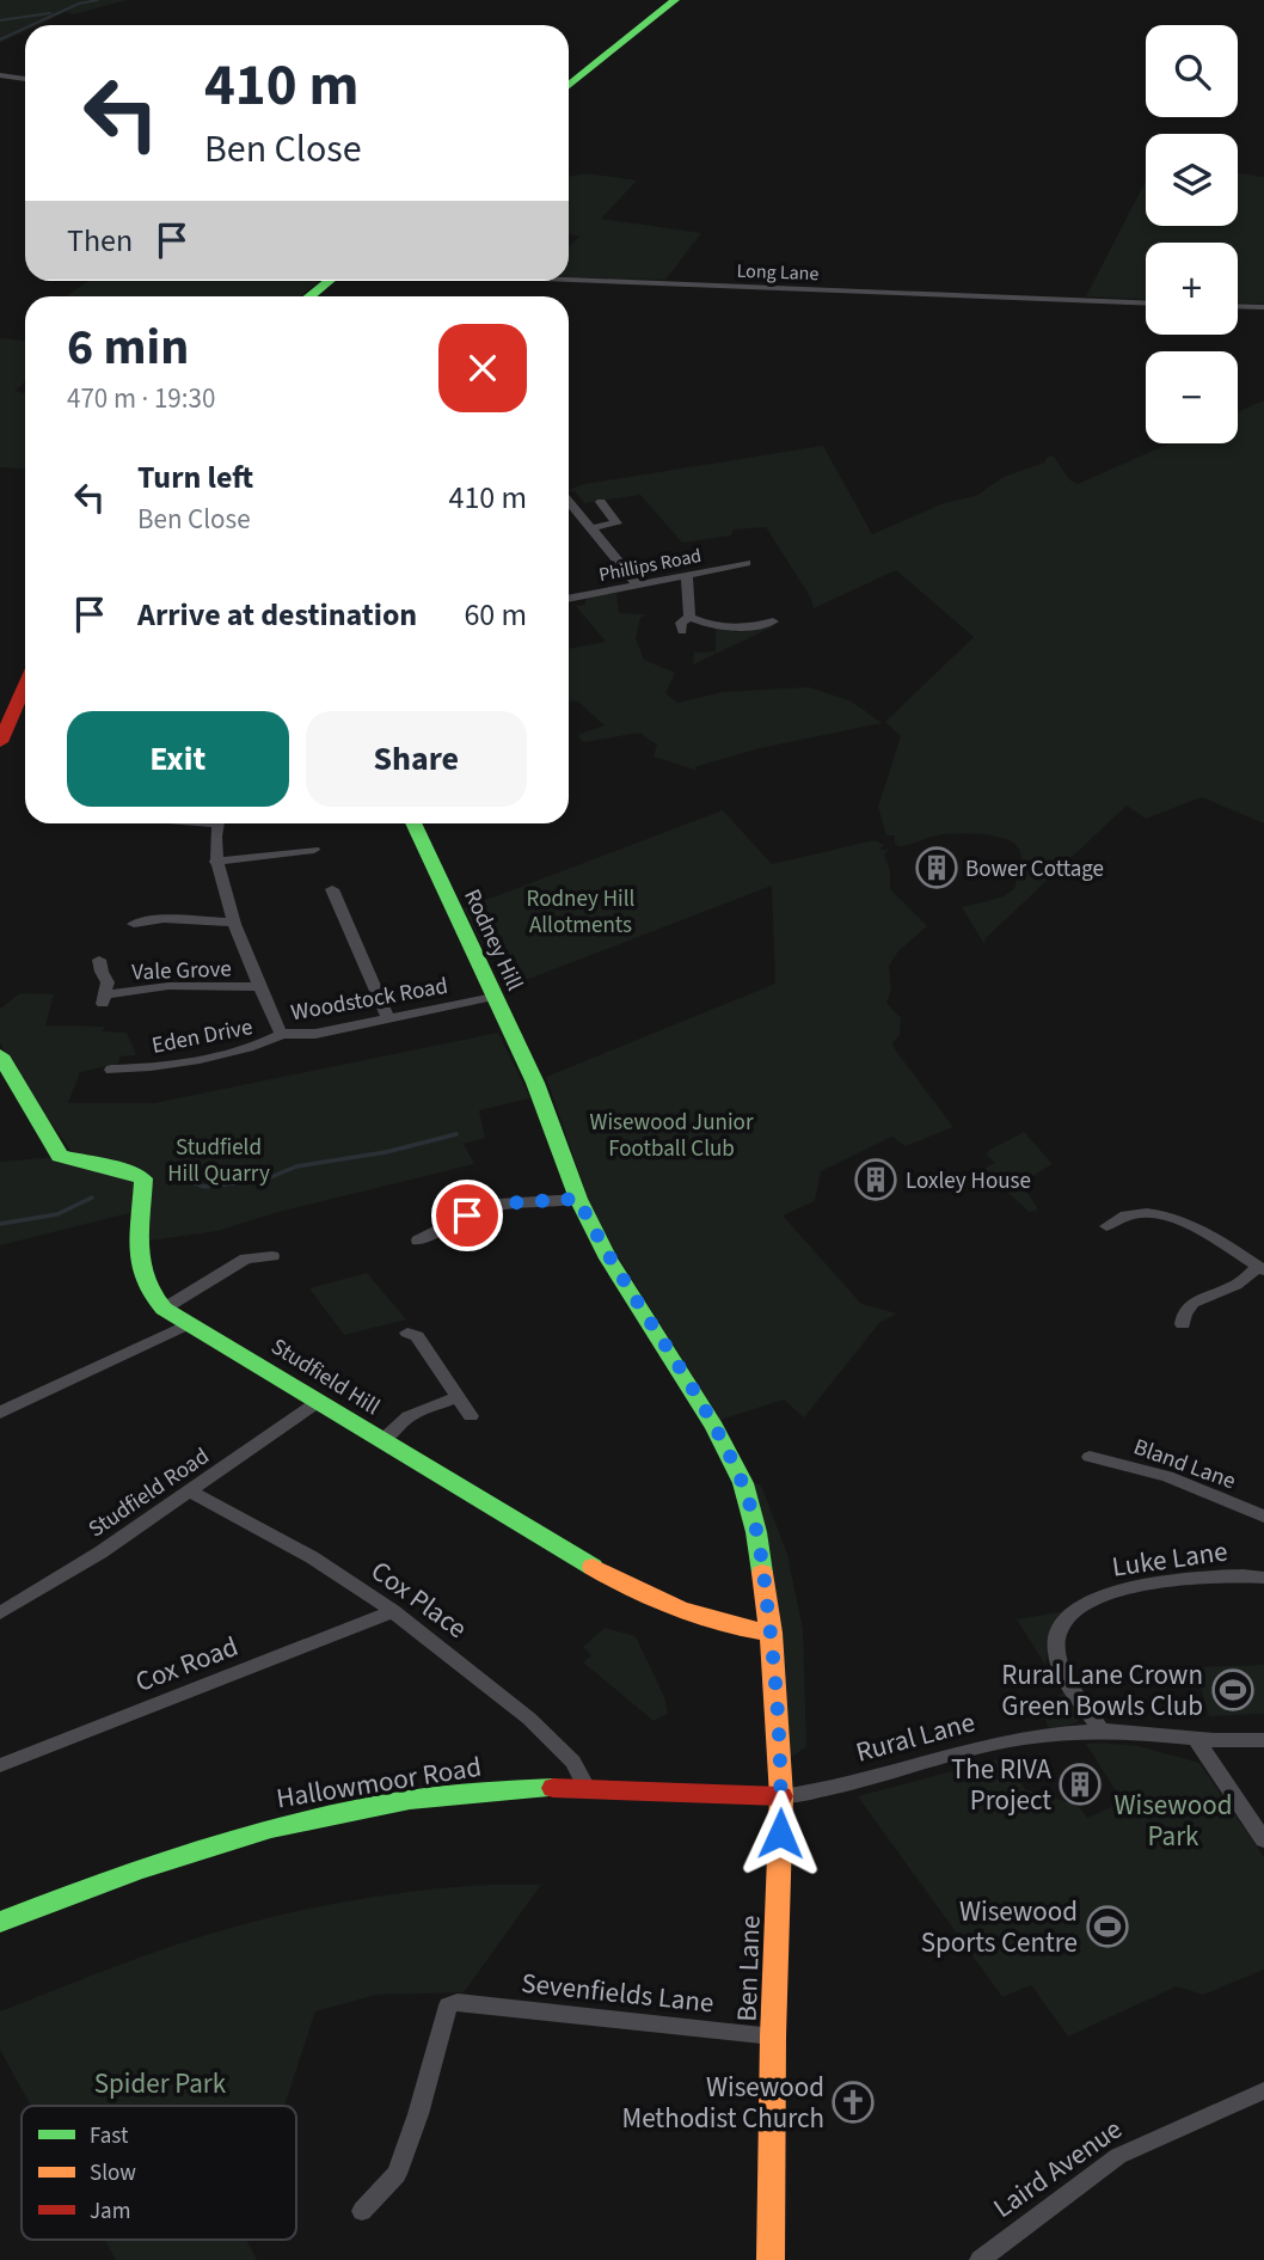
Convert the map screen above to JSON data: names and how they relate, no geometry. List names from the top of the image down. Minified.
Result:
{"streets":{"street":["Long Lane","Phillips Road","Rodney Hill","Vale Grove","Woodstock Road","Eden Drive","Studfield Hill","Bland Lane","Studfield Road","Luke Lane","Cox Place","Cox Road","Rural Lane","Hallowmoor Road","Ben Lane","Sevenfields Lane","Laird Avenue"]},"crossings":[["Rodney Hill","Woodstock Road"],["Rodney Hill","Ben Lane"],["Vale Grove","Woodstock Road"],["Woodstock Road","Eden Drive"],["Studfield Hill","Studfield Road"],["Studfield Hill","Ben Lane"],["Studfield Road","Cox Place"],["Luke Lane","Rural Lane"],["Cox Place","Cox Road"],["Cox Place","Hallowmoor Road"],["Rural Lane","Hallowmoor Road"],["Rural Lane","Ben Lane"],["Hallowmoor Road","Ben Lane"],["Ben Lane","Sevenfields Lane"]],"parks":["Rodney Hill Allotments","Wisewood Junior Football Club","Studfield Hill Quarry","Wisewood Park","Spider Park"],"places":{"building":["Bower Cottage","Loxley House","The RIVA Project"],"sports":["Rural Lane Crown Green Bowls Club","Wisewood Sports Centre"],"church":["Wisewood Methodist Church"]},"legend":["Fast","Slow","Jam"],"page":{"map_buttons":["+","−"],"turn":["410 m","Ben Close"],"then":"Then","heading":["6 min","470 m · 19:30"],"list":[{"name":"Turn left","note":"Ben Close","value":"410 m"},{"name":"Arrive at destination","value":"60 m"}],"buttons":["Exit","Share"]}}
